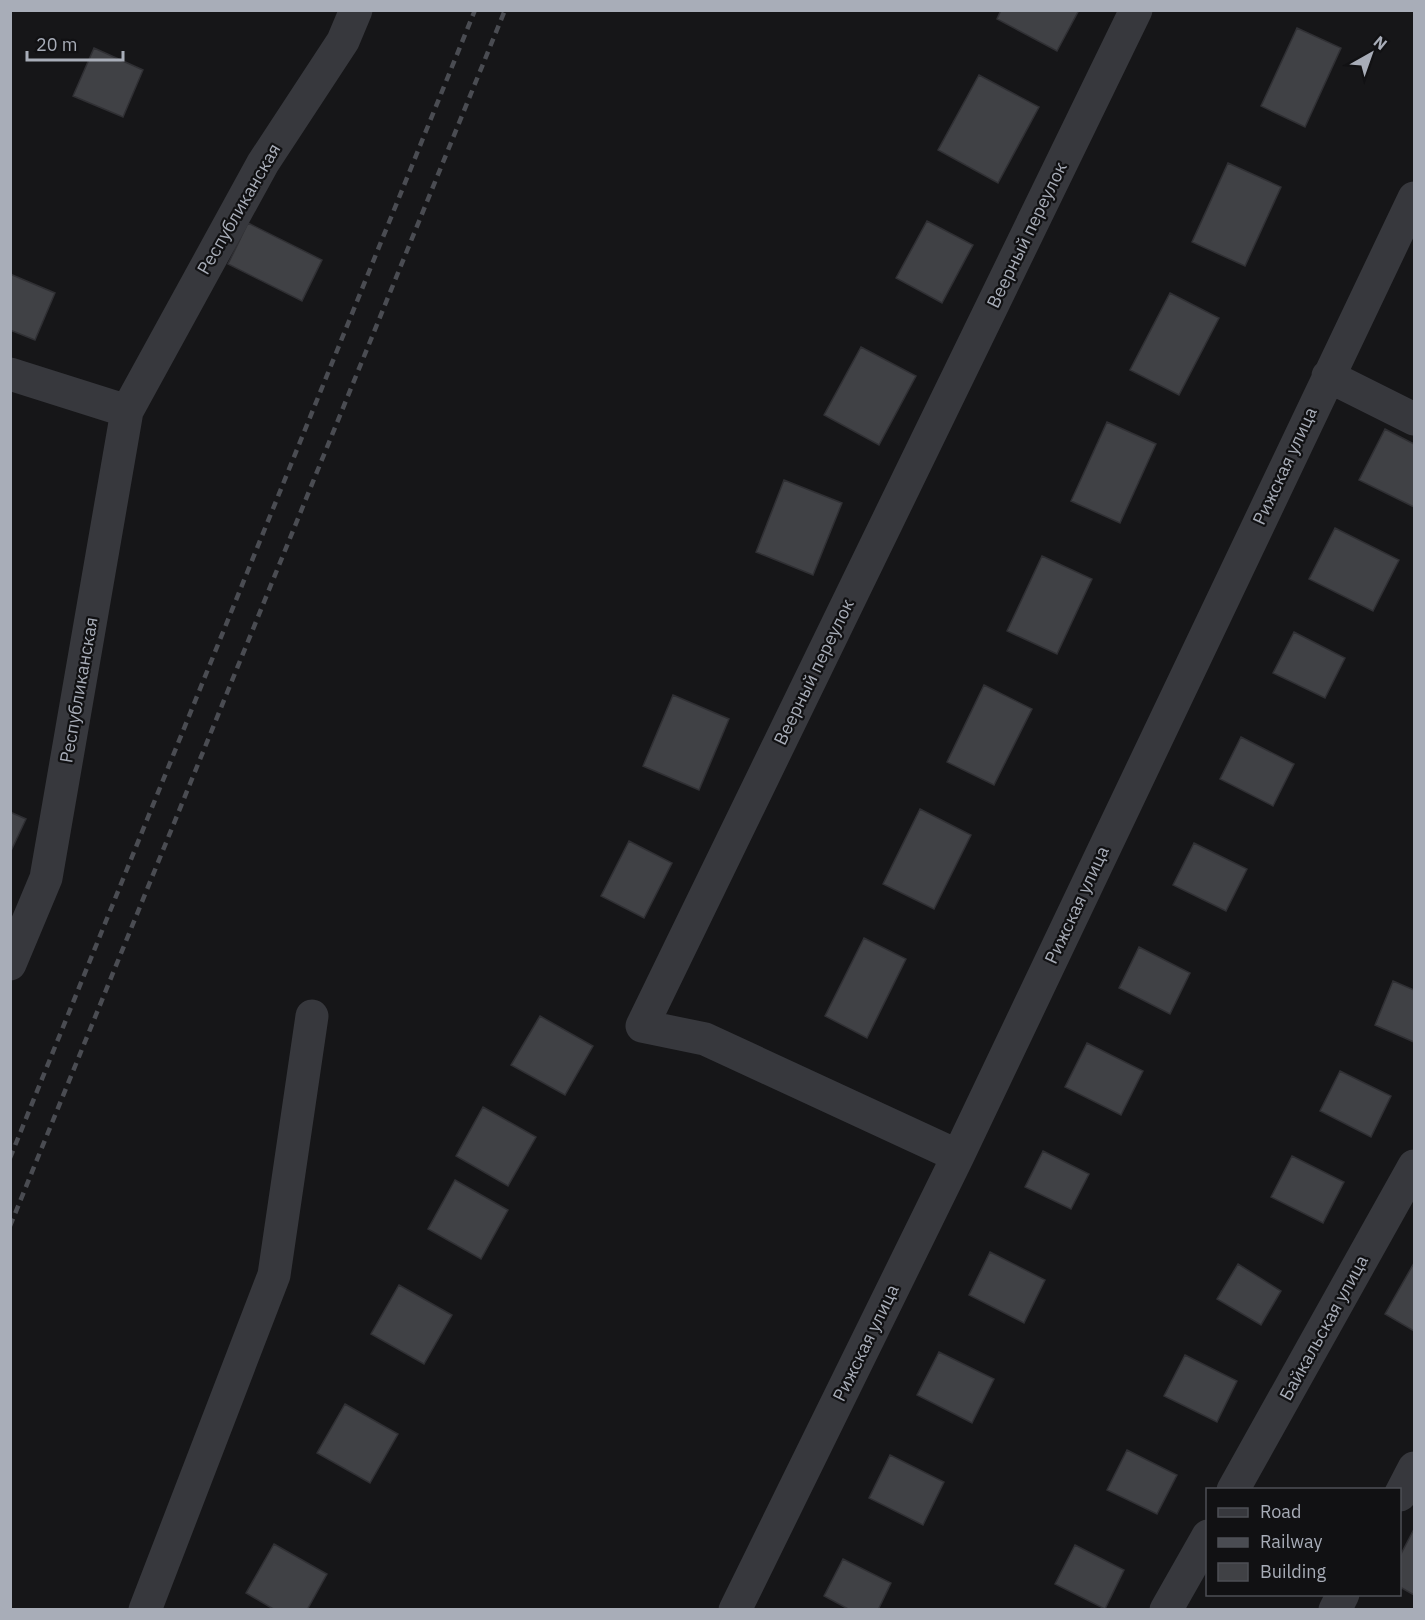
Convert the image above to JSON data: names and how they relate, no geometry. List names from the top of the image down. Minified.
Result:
{"streets":{"street":["Республиканская","Веерный переулок","Рижская улица","Байкальская улица"]},"crossings":[["Веерный переулок","Рижская улица"]],"legend":["Road","Railway","Building"],"scale_bar":"20 m","north":"top right"}
